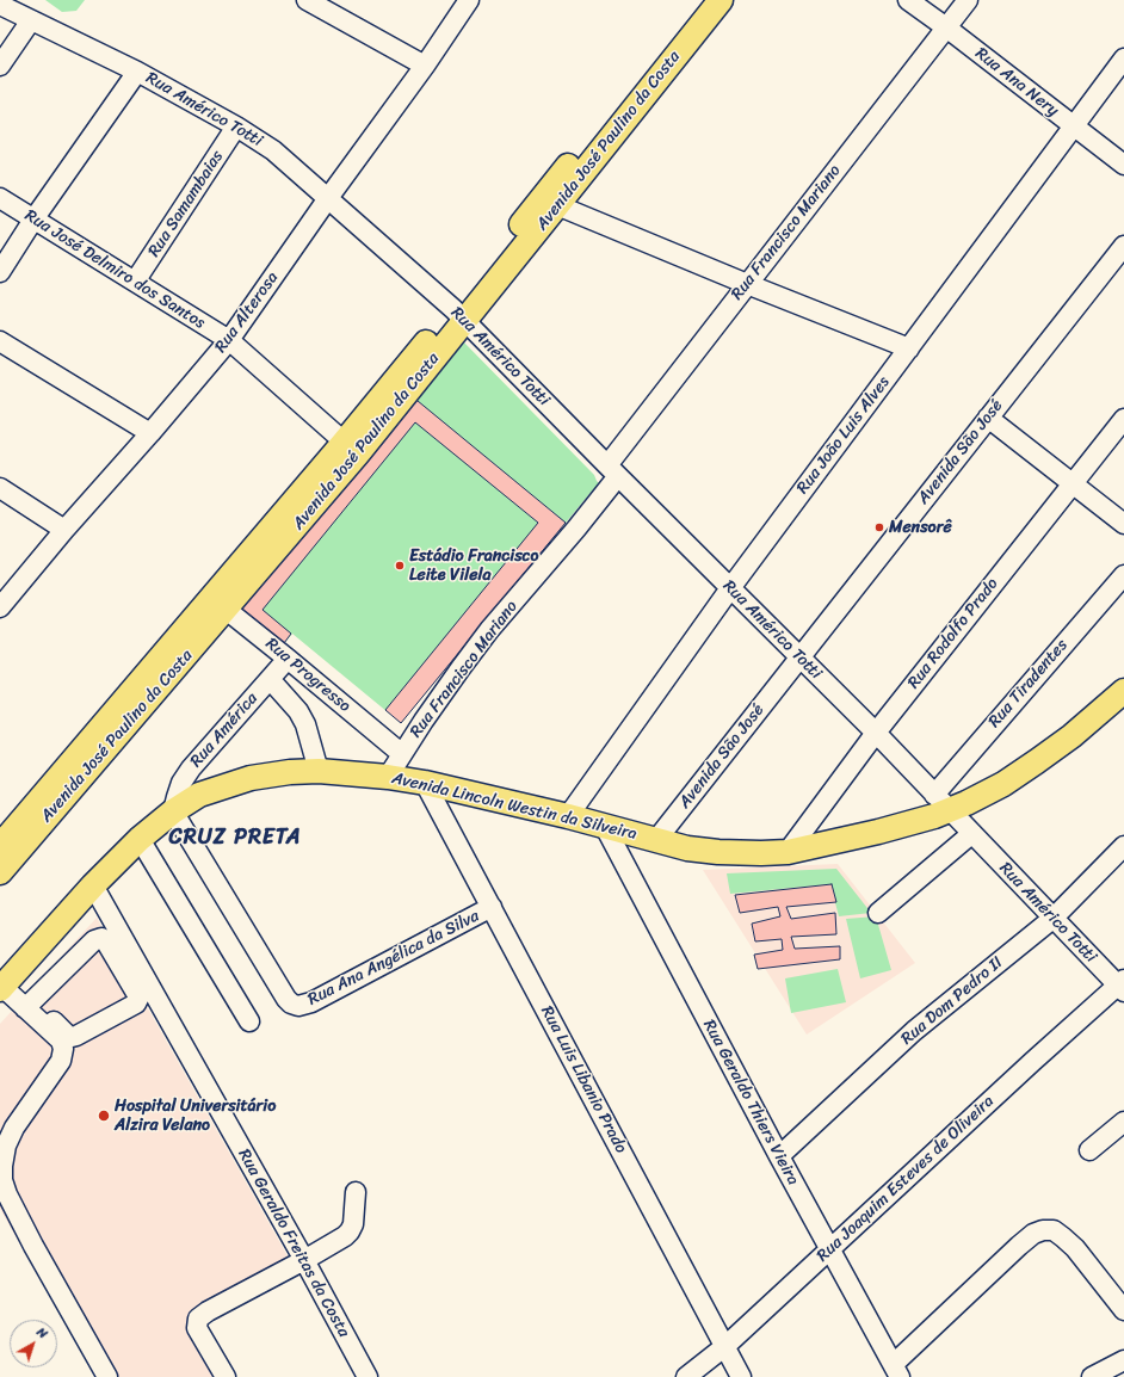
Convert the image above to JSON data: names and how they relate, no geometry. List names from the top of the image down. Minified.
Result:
{"streets":{"main road":["Avenida José Paulino da Costa","Avenida Lincoln Westin da Silveira"],"street":["Rua Ana Nery","Rua Américo Totti","Rua Samambaias","Rua Francisco Mariano","Rua José Delmiro dos Santos","Rua Alterosa","Rua João Luis Alves","Avenida São José","Rua Rodolfo Prado","Rua Progresso","Rua Tiradentes","Rua América","Rua Ana Angélica da Silva","Rua Dom Pedro II","Rua Luis Libanio Prado","Rua Geraldo Thiers Vieira","Rua Joaquim Esteves de Oliveira","Rua Geraldo Freitas da Costa"]},"crossings":[["Rua Ana Nery","Rua Francisco Mariano"],["Rua Ana Nery","Rua João Luis Alves"],["Rua Américo Totti","Avenida José Paulino da Costa"],["Rua Américo Totti","Rua Samambaias"],["Rua Américo Totti","Rua Francisco Mariano"],["Rua Américo Totti","Rua Alterosa"],["Rua Américo Totti","Rua João Luis Alves"],["Rua Américo Totti","Avenida São José"],["Rua Américo Totti","Rua Rodolfo Prado"],["Rua Américo Totti","Rua Tiradentes"],["Rua Américo Totti","Avenida Lincoln Westin da Silveira"],["Rua Américo Totti","Rua Dom Pedro II"],["Rua Américo Totti","Rua Joaquim Esteves de Oliveira"],["Avenida José Paulino da Costa","Rua José Delmiro dos Santos"],["Avenida José Paulino da Costa","Rua Progresso"],["Rua Samambaias","Rua José Delmiro dos Santos"],["Rua Francisco Mariano","Rua Progresso"],["Rua Francisco Mariano","Avenida Lincoln Westin da Silveira"],["Rua José Delmiro dos Santos","Rua Alterosa"],["Rua João Luis Alves","Avenida Lincoln Westin da Silveira"],["Avenida São José","Avenida Lincoln Westin da Silveira"],["Rua Rodolfo Prado","Avenida Lincoln Westin da Silveira"],["Rua Progresso","Rua América"],["Rua Tiradentes","Avenida Lincoln Westin da Silveira"],["Rua América","Avenida Lincoln Westin da Silveira"],["Rua América","Rua Ana Angélica da Silva"],["Avenida Lincoln Westin da Silveira","Rua Ana Angélica da Silva"],["Avenida Lincoln Westin da Silveira","Rua Luis Libanio Prado"],["Avenida Lincoln Westin da Silveira","Rua Geraldo Thiers Vieira"],["Avenida Lincoln Westin da Silveira","Rua Geraldo Freitas da Costa"],["Rua Ana Angélica da Silva","Rua Luis Libanio Prado"],["Rua Dom Pedro II","Rua Geraldo Thiers Vieira"],["Rua Luis Libanio Prado","Rua Joaquim Esteves de Oliveira"],["Rua Geraldo Thiers Vieira","Rua Joaquim Esteves de Oliveira"]],"districts":["CRUZ PRETA"],"places":["Mensorê","Estádio Francisco Leite Vilela","Hospital Universitário Alzira Velano"],"north":"top right"}
